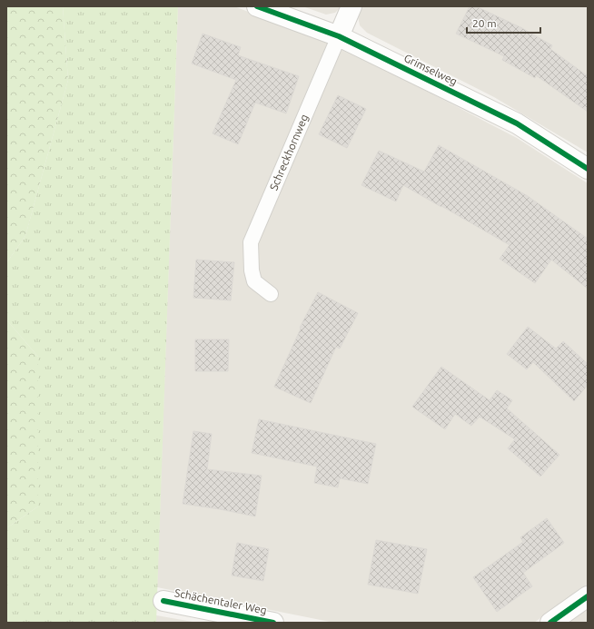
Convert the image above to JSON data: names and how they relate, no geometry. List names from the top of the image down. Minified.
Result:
{"streets":{"street":["Grimselweg","Schreckhornweg","Schächentaler Weg"]},"crossings":[["Grimselweg","Schreckhornweg"]],"scale_bar":"20 m"}
